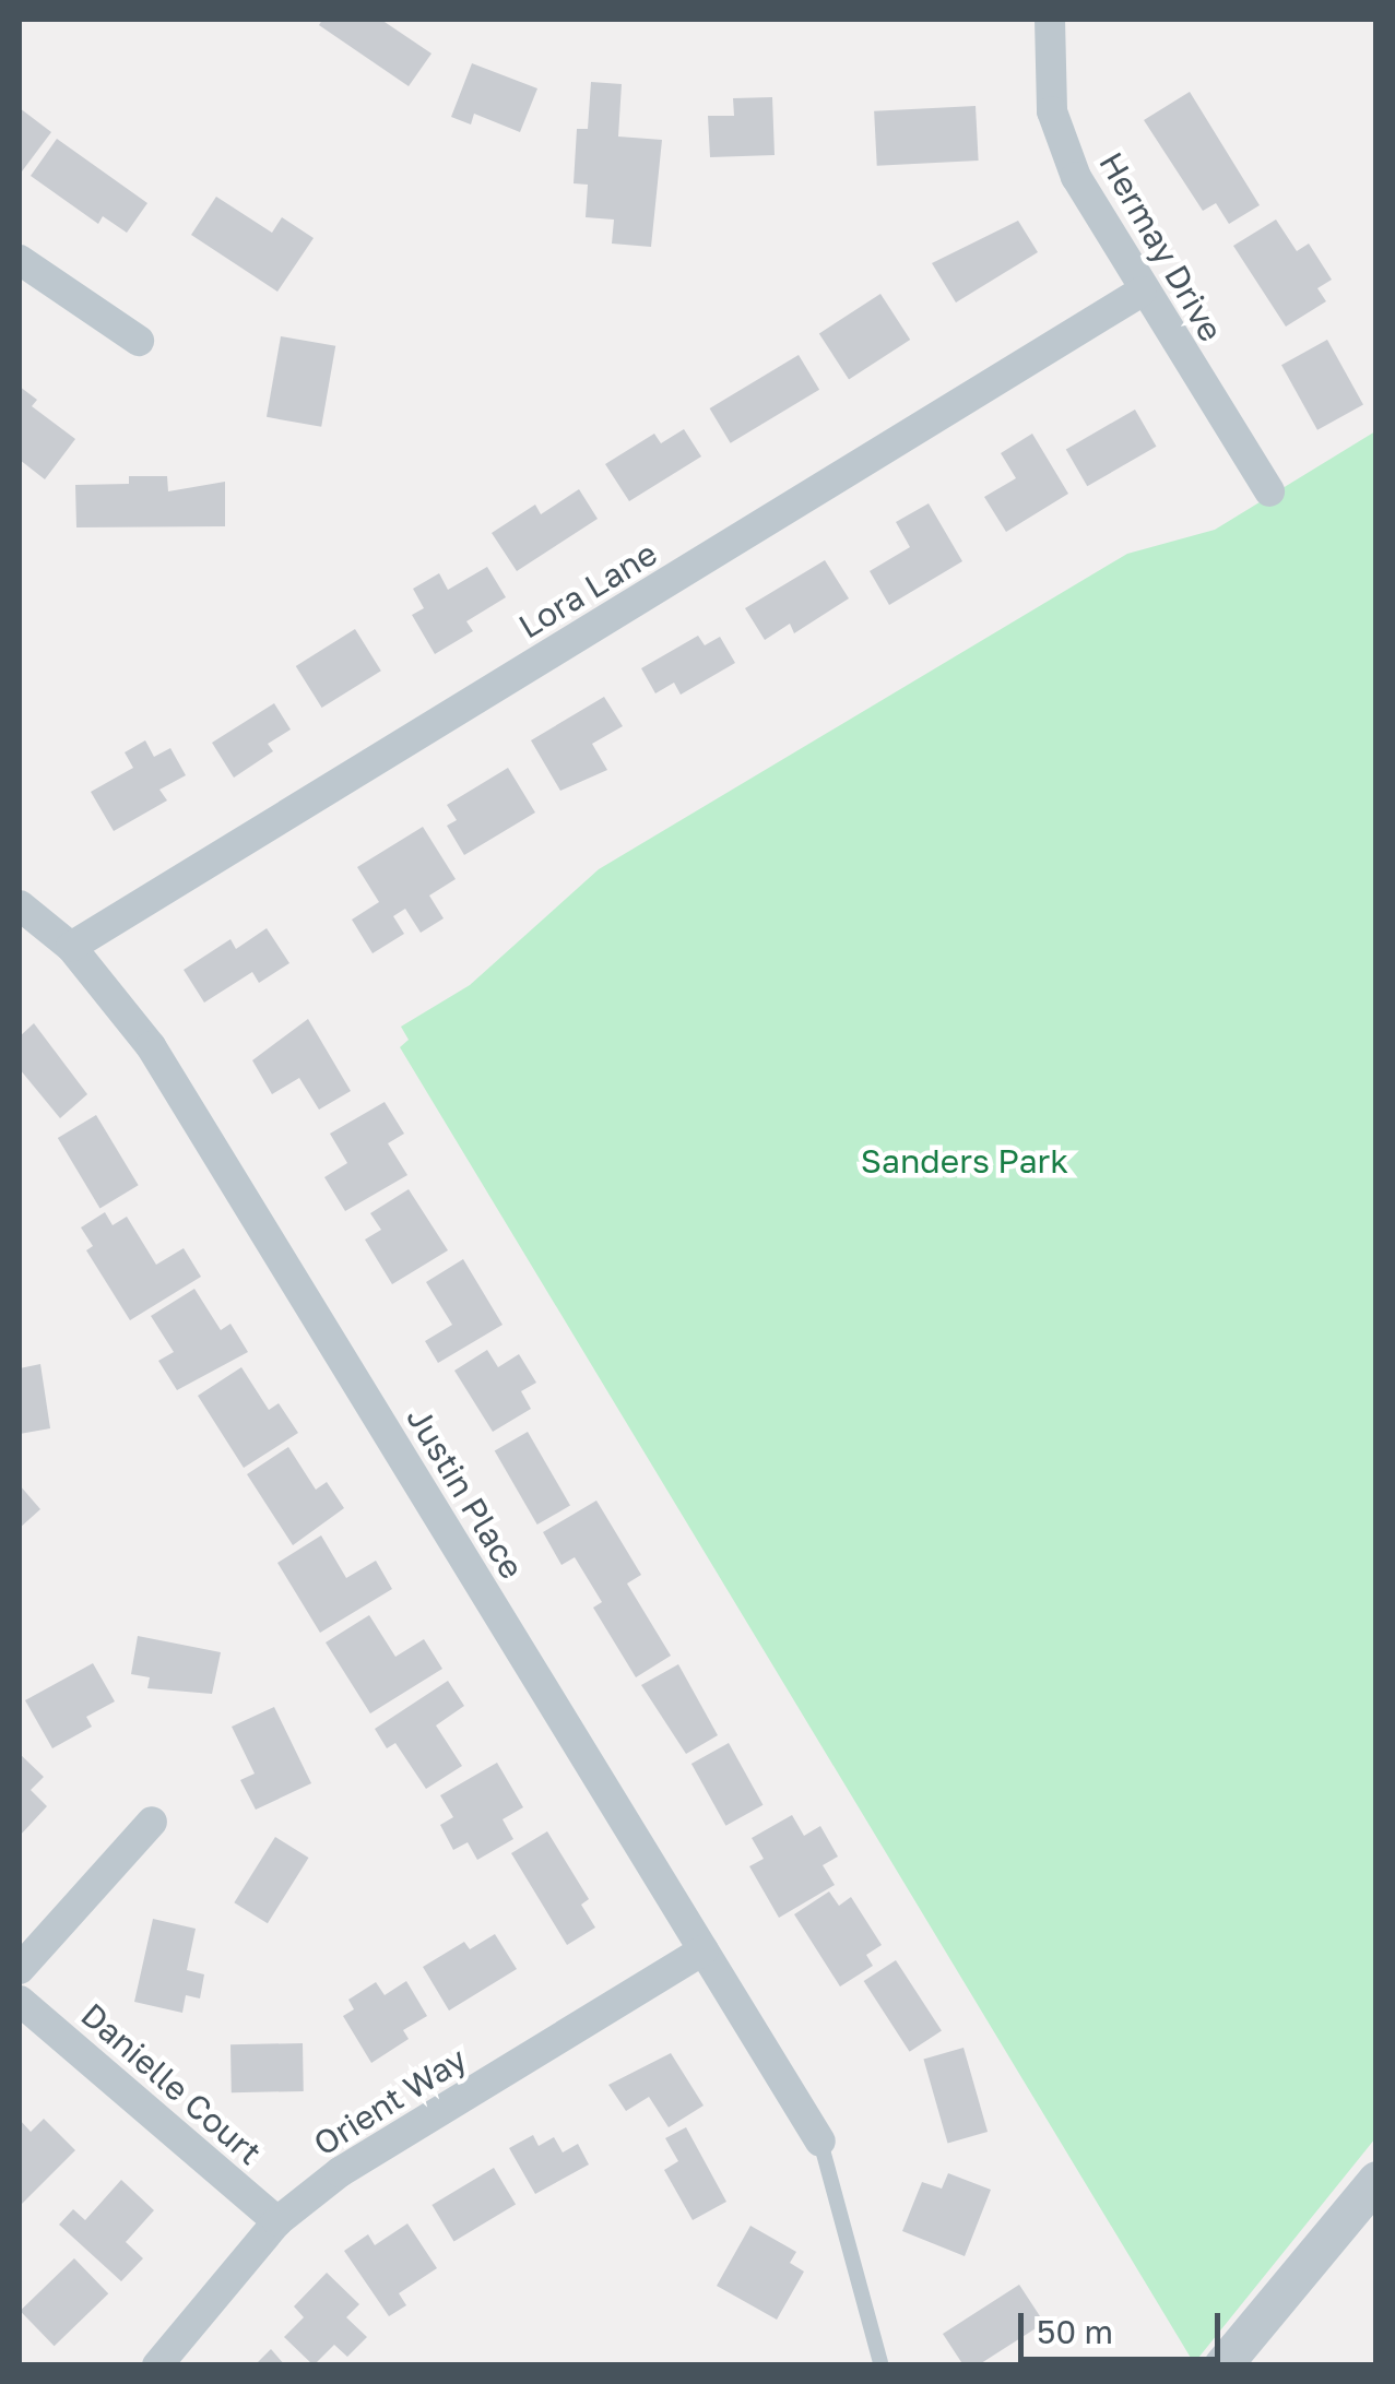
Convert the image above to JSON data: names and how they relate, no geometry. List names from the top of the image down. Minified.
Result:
{"streets":{"street":["Hermay Drive","Lora Lane","Justin Place","Danielle Court","Orient Way"]},"crossings":[["Hermay Drive","Lora Lane"],["Lora Lane","Justin Place"],["Justin Place","Orient Way"],["Danielle Court","Orient Way"]],"parks":["Sanders Park"],"scale_bar":"50 m"}
